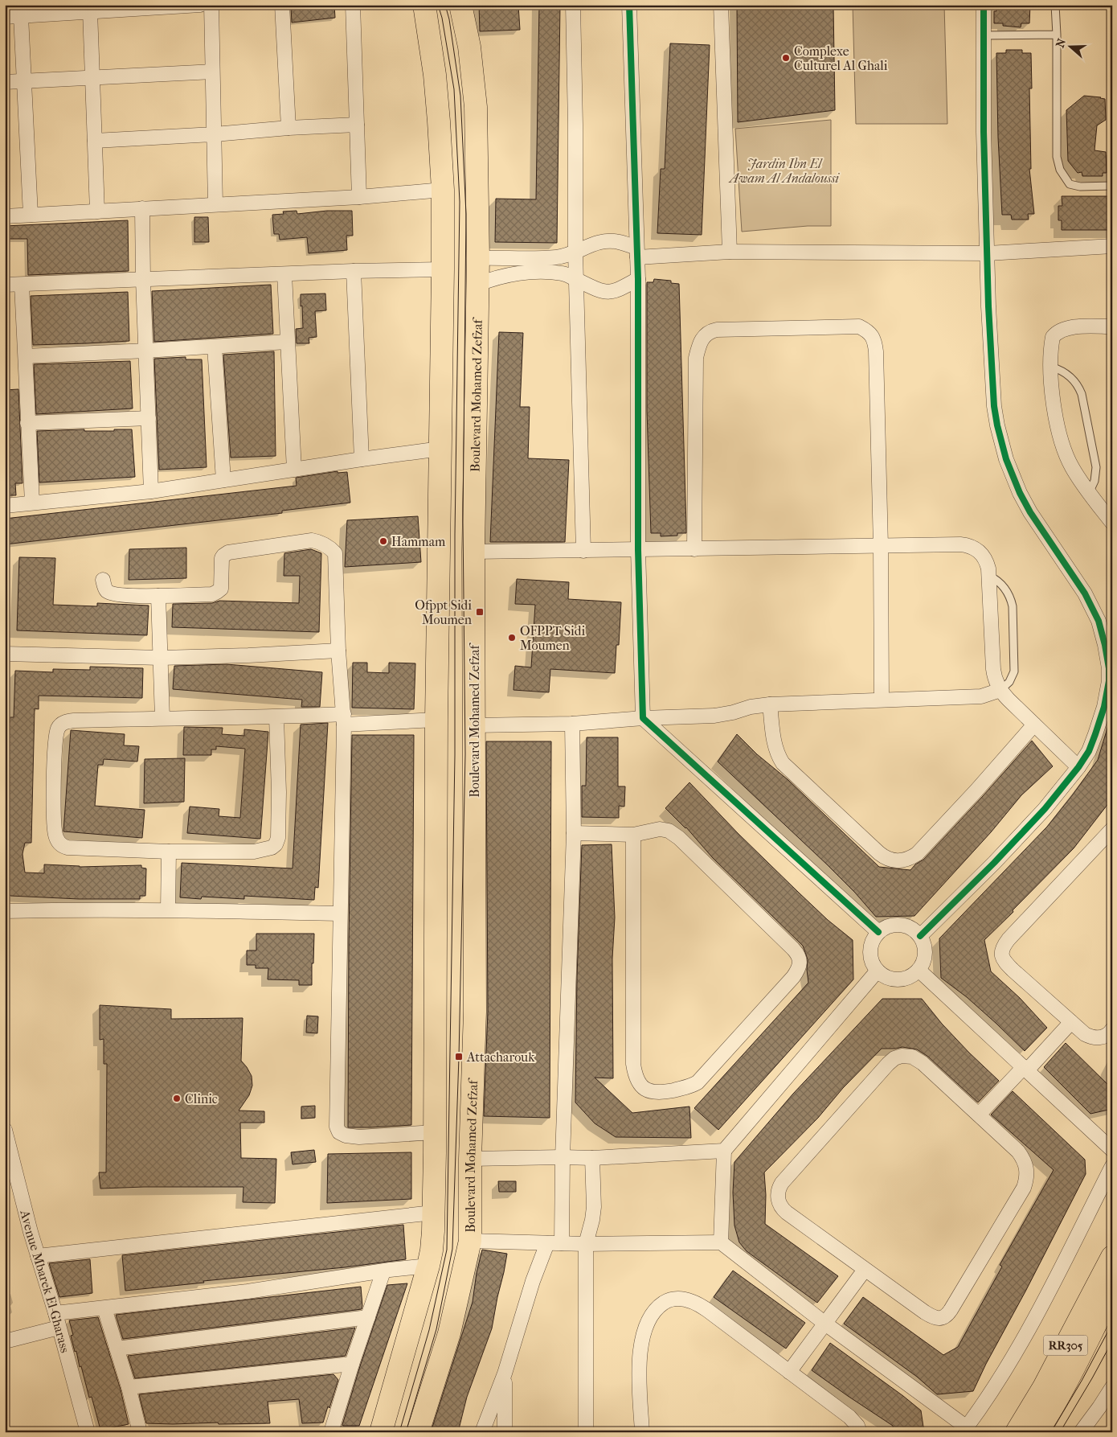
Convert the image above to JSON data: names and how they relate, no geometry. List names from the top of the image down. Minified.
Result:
{"streets":{"main road":["Boulevard Mohamed Zefzaf","RR305"],"street":["Avenue Mbarek El-Gharass"]},"parks":["Jardin Ibn El Awam Al Andaloussi"],"places":{"other":["Complexe Culturel Al Ghali","Hammam","OFPPT Sidi Moumen","Clinic"],"transit":["Ofppt Sidi Moumen","Attacharouk"]},"north":"left"}
